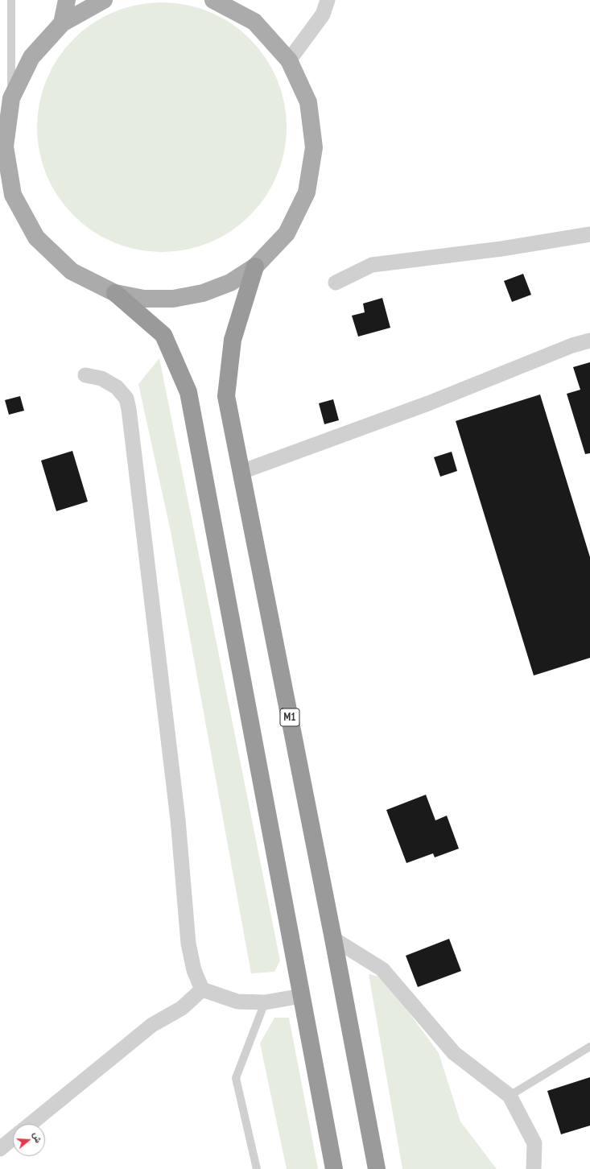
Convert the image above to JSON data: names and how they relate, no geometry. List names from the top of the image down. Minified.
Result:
{"streets":{"highway":["M1"]},"north":"right"}
